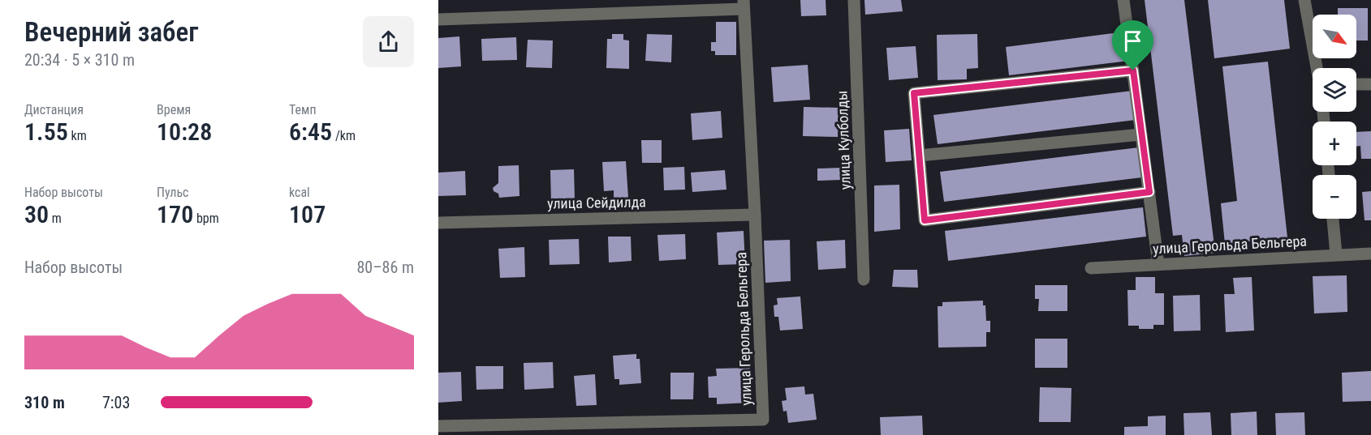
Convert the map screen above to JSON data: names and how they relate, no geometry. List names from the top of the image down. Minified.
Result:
{"streets":{"street":["улица Кулболды","улица Сейдилда","улица Герольда Бельгера"]},"crossings":[["улица Сейдилда","улица Герольда Бельгера"]],"north":"bottom right","page":{"heading":["Вечерний забег","20:34 · 5 × 310 m"],"map_buttons":["+","−"],"stats":[["Дистанция","1.55 km"],["Время","10:28"],["Темп","6:45 /km"],["Набор высоты","30 m"],["Пульс","170 bpm"],["kcal","107"]],"chart":["Набор высоты","80–86 m"],"list":[{"name":"310 m","note":"7:03"}]}}
